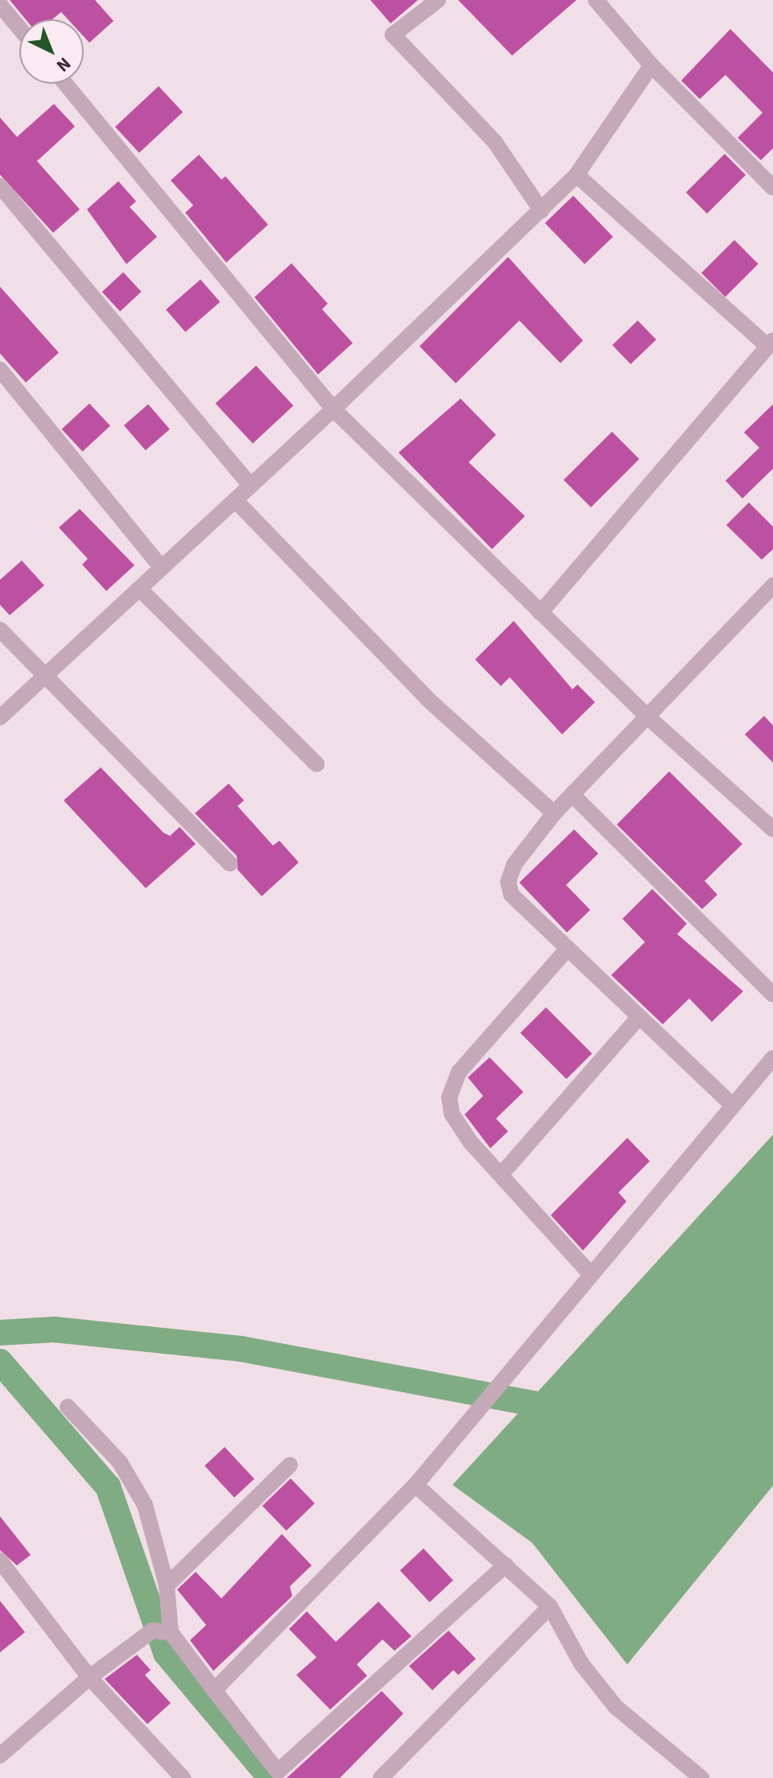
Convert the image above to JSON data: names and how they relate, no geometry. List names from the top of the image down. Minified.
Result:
{"north":"bottom right"}
